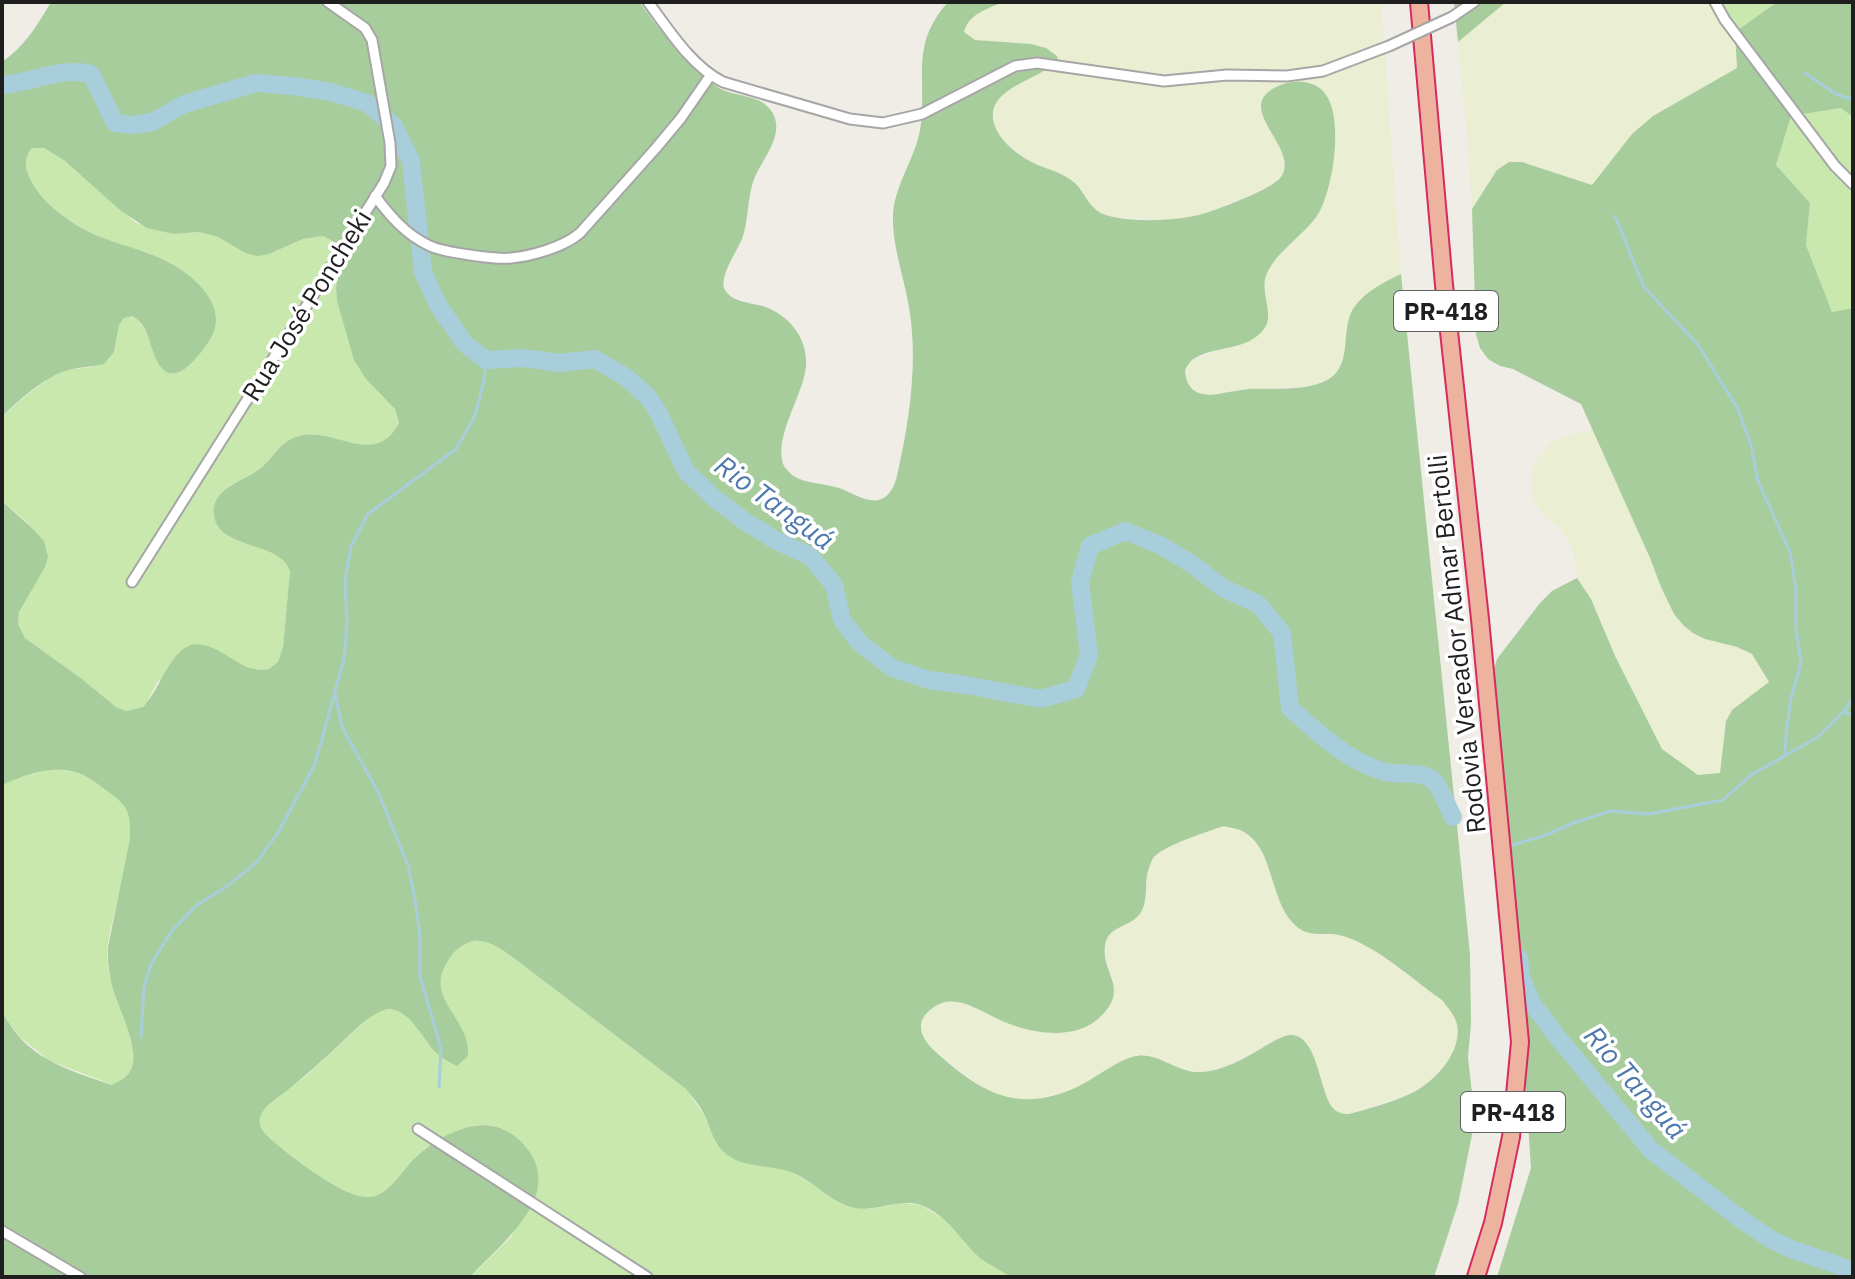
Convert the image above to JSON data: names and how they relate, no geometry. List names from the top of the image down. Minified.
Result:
{"streets":{"highway":["PR-418","Rodovia Vereador Admar Bertolli"],"street":["Rua José Poncheki"]},"water":["Rio Tanguá"]}
